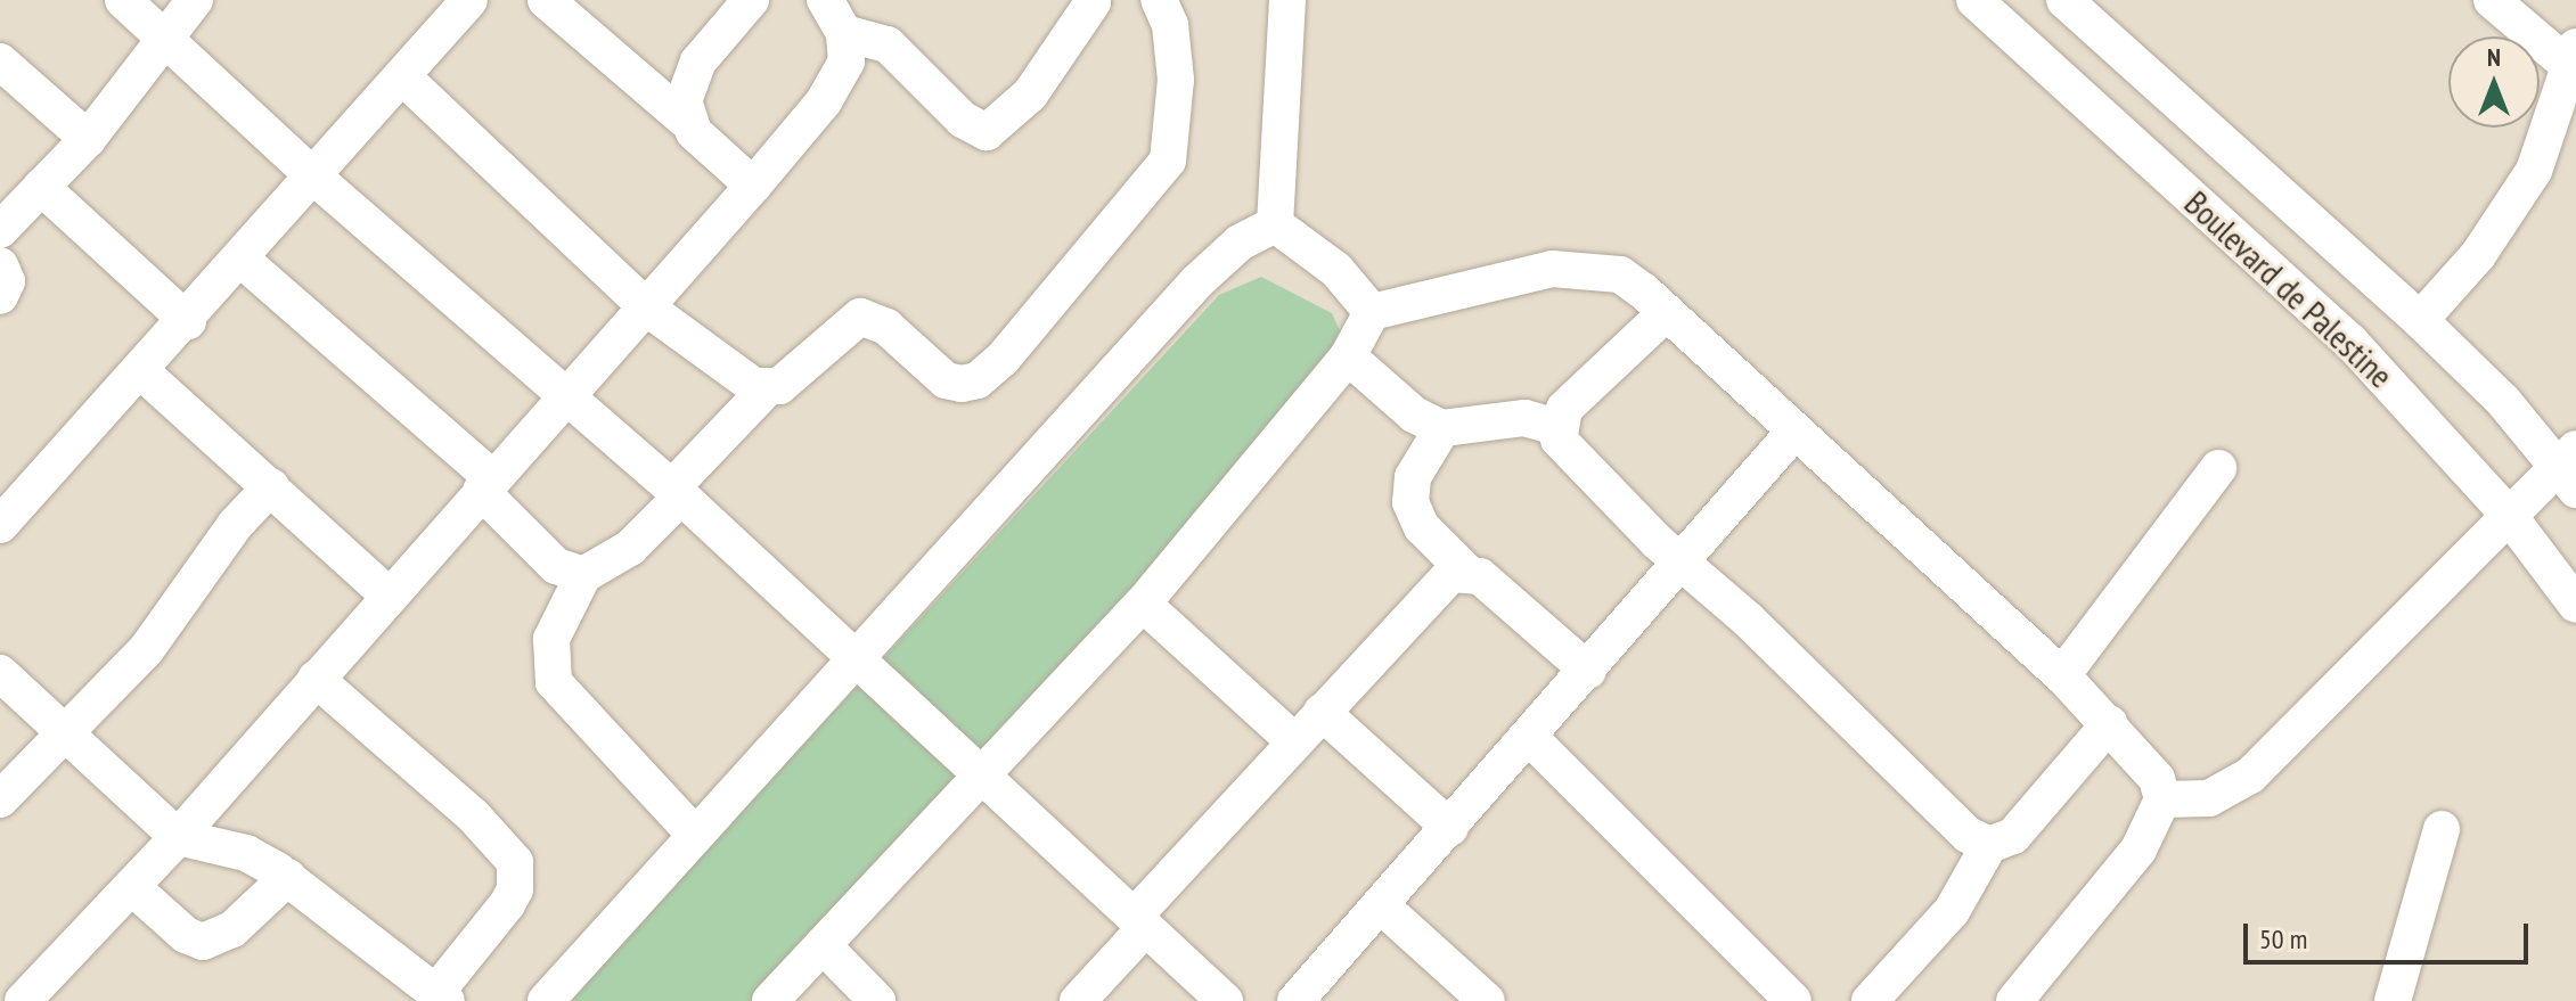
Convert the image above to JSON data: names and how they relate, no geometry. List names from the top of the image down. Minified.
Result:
{"streets":{"street":["Boulevard de Palestine"]},"scale_bar":"50 m","north":"top"}
